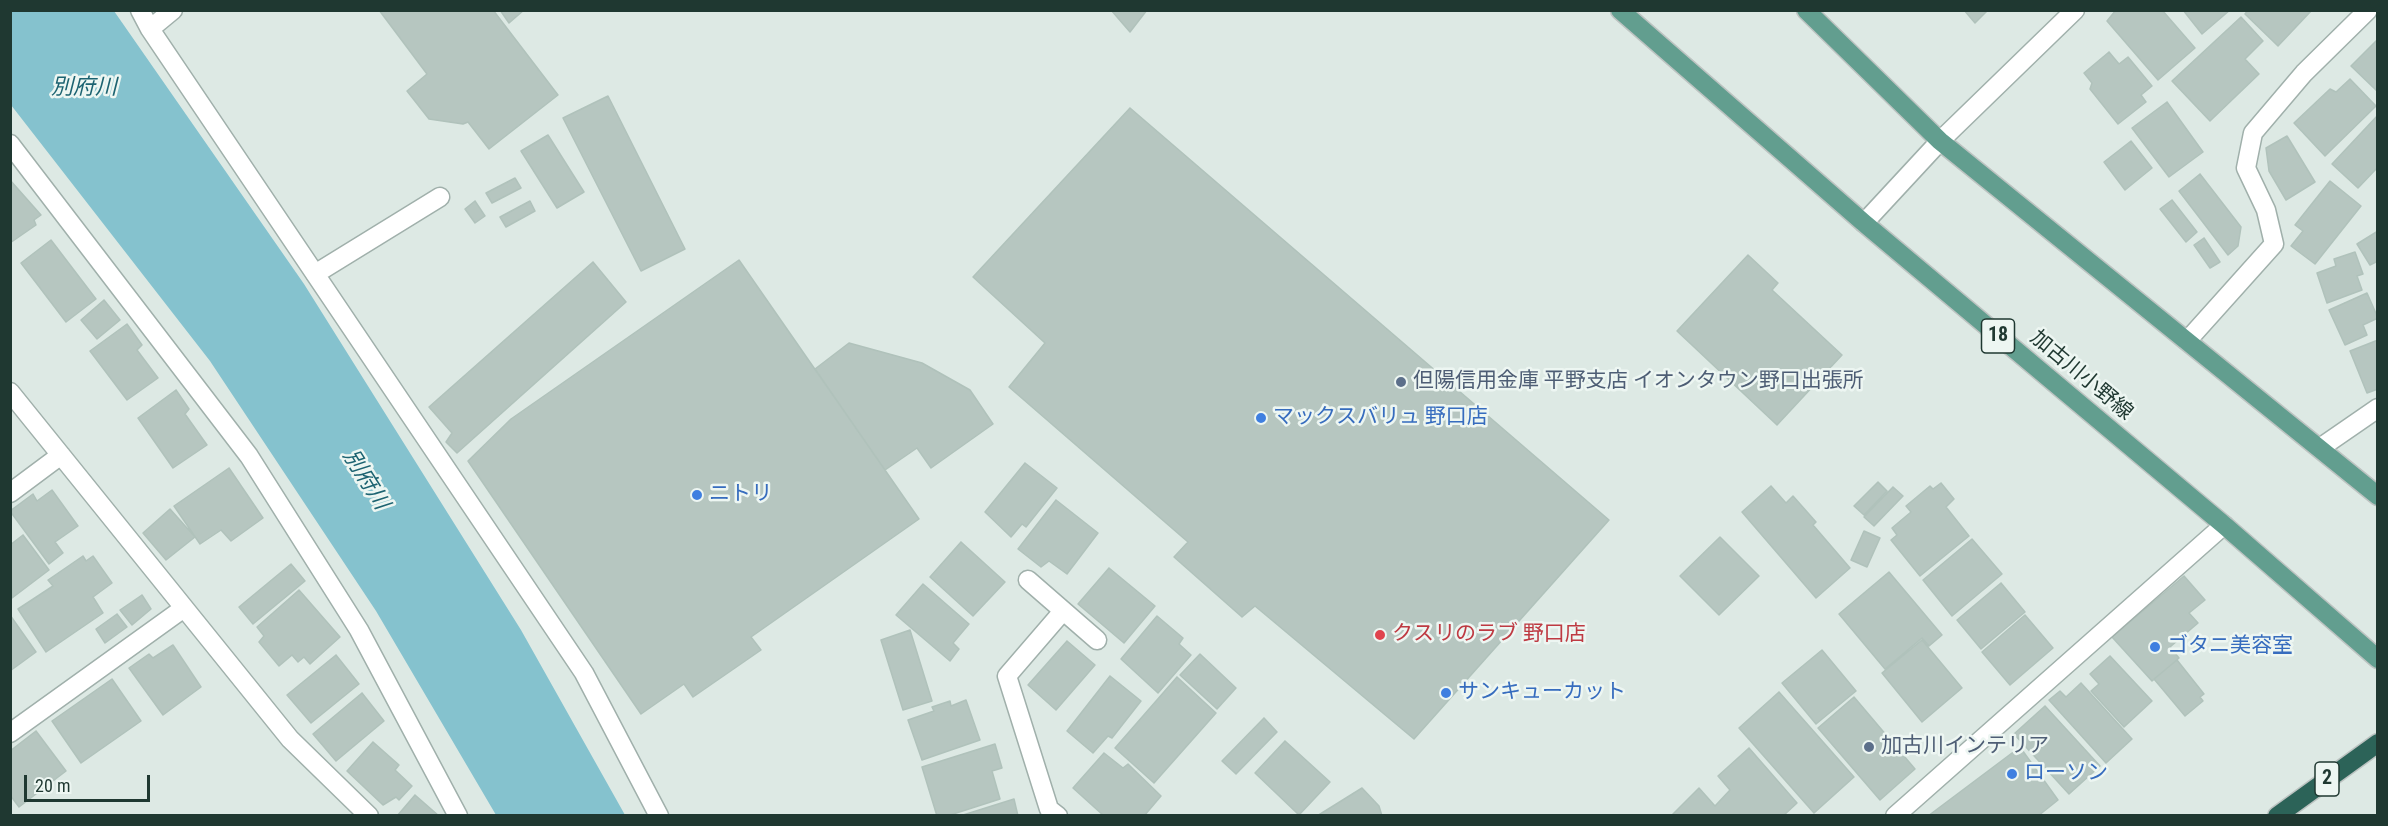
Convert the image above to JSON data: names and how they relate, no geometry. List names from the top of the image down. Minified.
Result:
{"streets":{"highway":["2"],"main road":["18","加古川小野線"]},"water":["別府川"],"places":["但陽信用金庫 平野支店 イオンタウン野口出張所","マックスバリュ 野口店","ニトリ","クスリのラブ 野口店","ゴタニ美容室","サンキューカット","加古川インテリア","ローソン"],"scale_bar":"20 m"}
